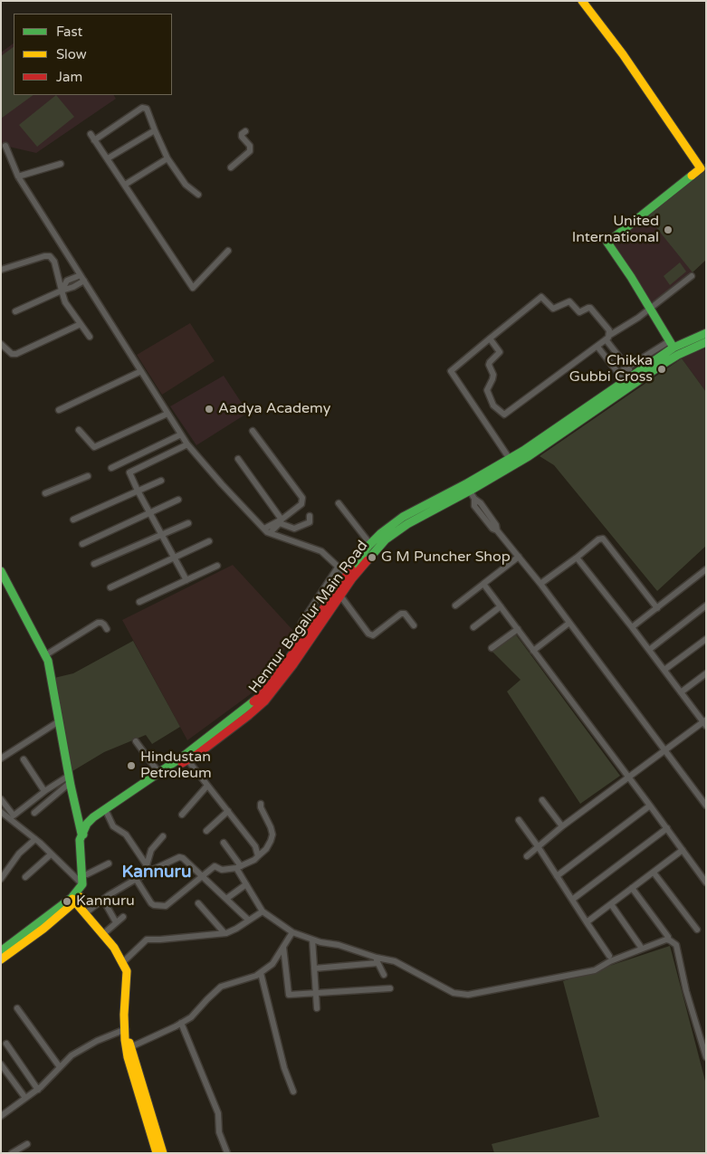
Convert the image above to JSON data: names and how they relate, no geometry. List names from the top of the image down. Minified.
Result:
{"streets":{"main road":["Hennur Bagalur Main Road"]},"districts":["Kannuru"],"places":["United International","Chikka Gubbi Cross","Aadya Academy","G M Puncher Shop","Hindustan Petroleum","Kannuru"],"legend":["Fast","Slow","Jam"]}
